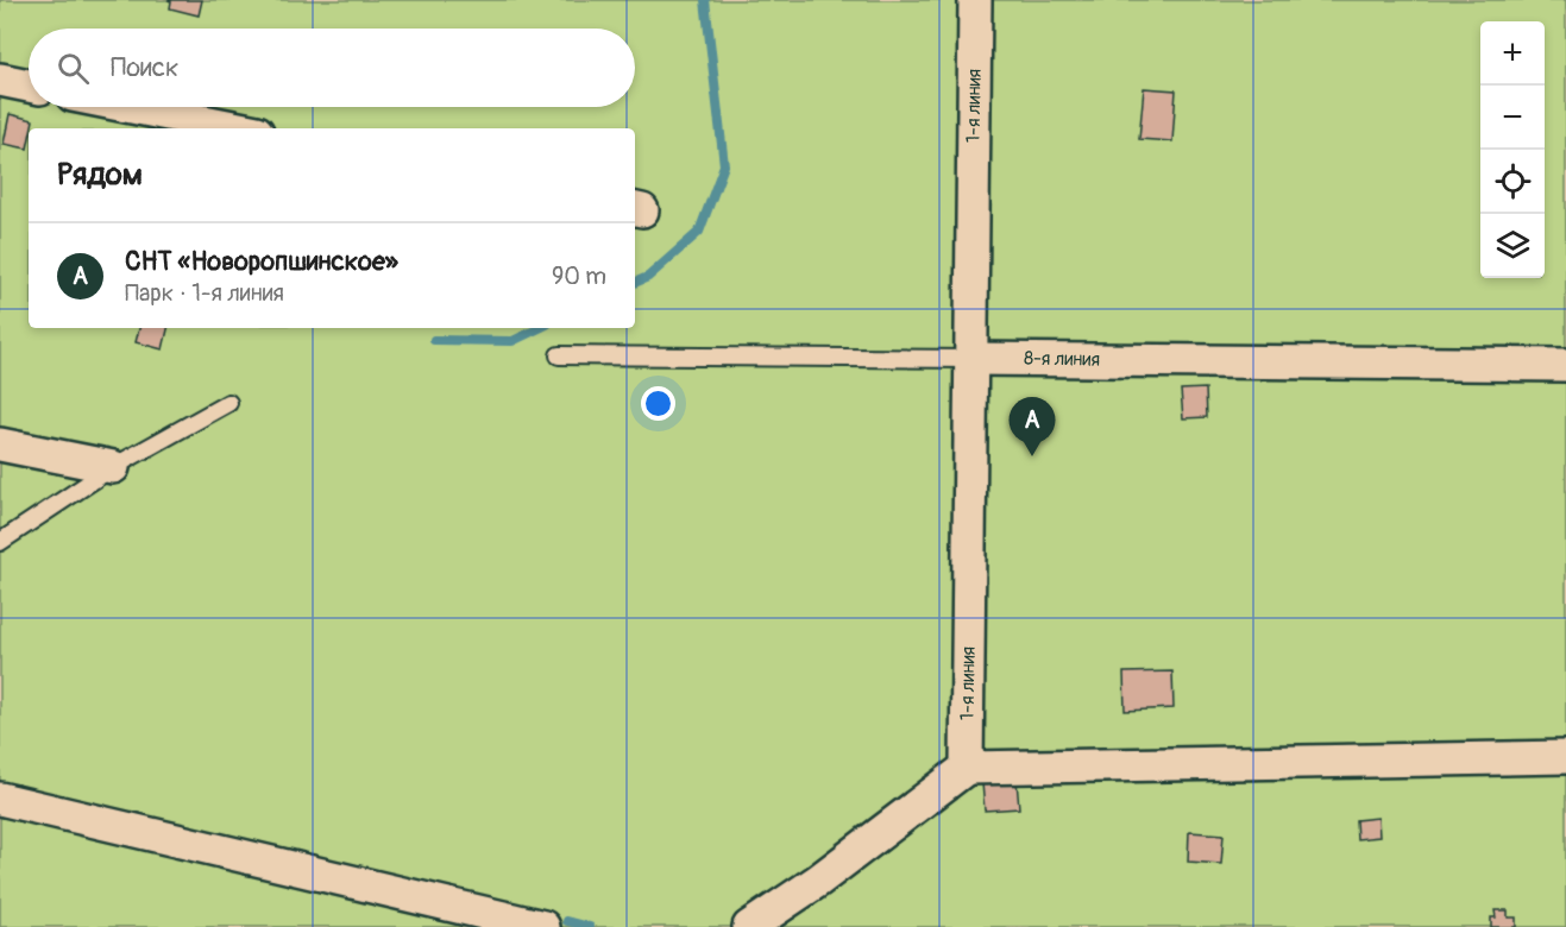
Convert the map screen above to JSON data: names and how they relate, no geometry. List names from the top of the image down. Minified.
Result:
{"streets":{"street":["1-я линия","8-я линия"]},"crossings":[["1-я линия","8-я линия"]],"page":{"map_buttons":["+","−"],"search":"Поиск","heading":"Рядом","list":[{"mark":"A","name":"СНТ «Новоропшинское»","note":"Парк · 1-я линия","value":"90 m"}],"pins":"A"}}
